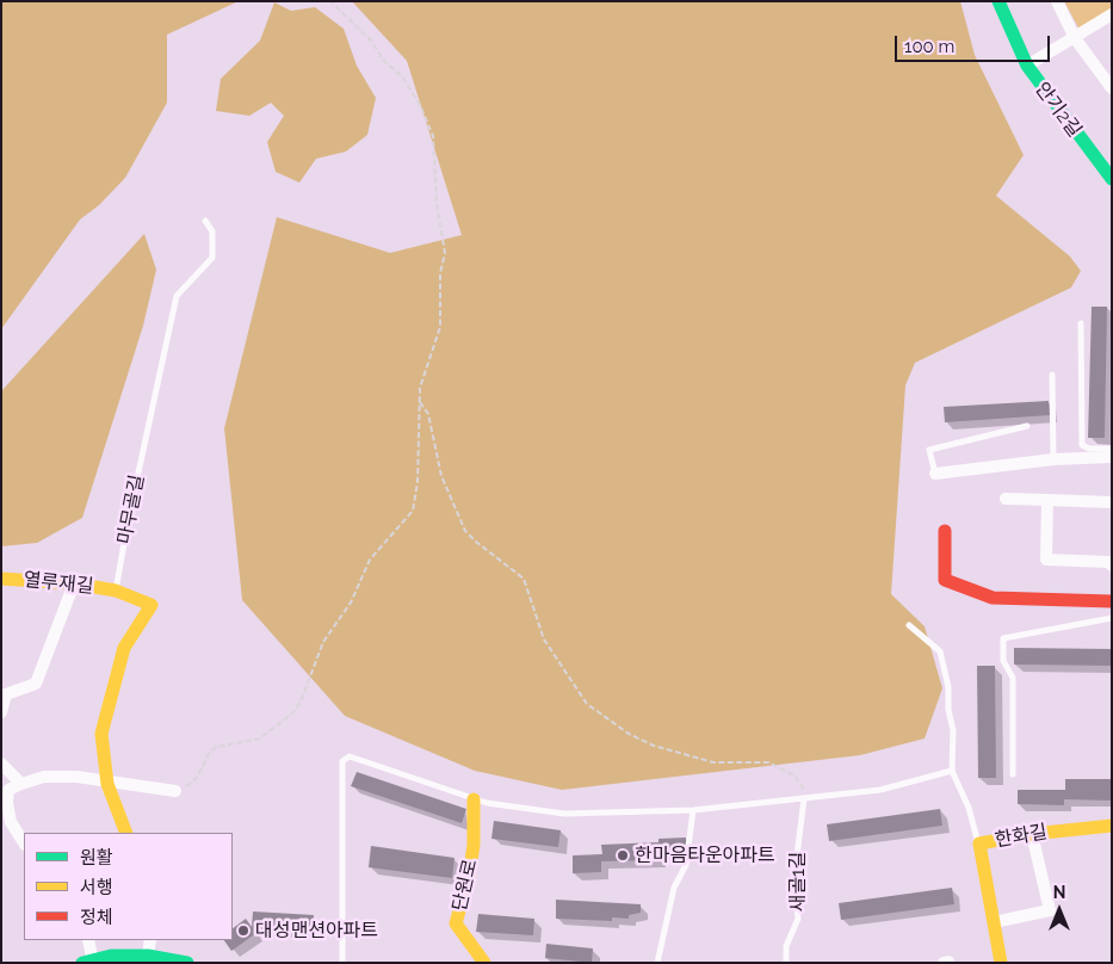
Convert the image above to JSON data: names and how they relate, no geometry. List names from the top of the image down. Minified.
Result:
{"streets":{"street":["안기2길","열루재길","한화길","단원로"],"lane":["마무골길","새골1길"]},"crossings":[["마무골길","열루재길"]],"places":["한마음타운아파트","대성맨션아파트"],"legend":["원활","서행","정체"],"scale_bar":"100 m","north":"top"}
